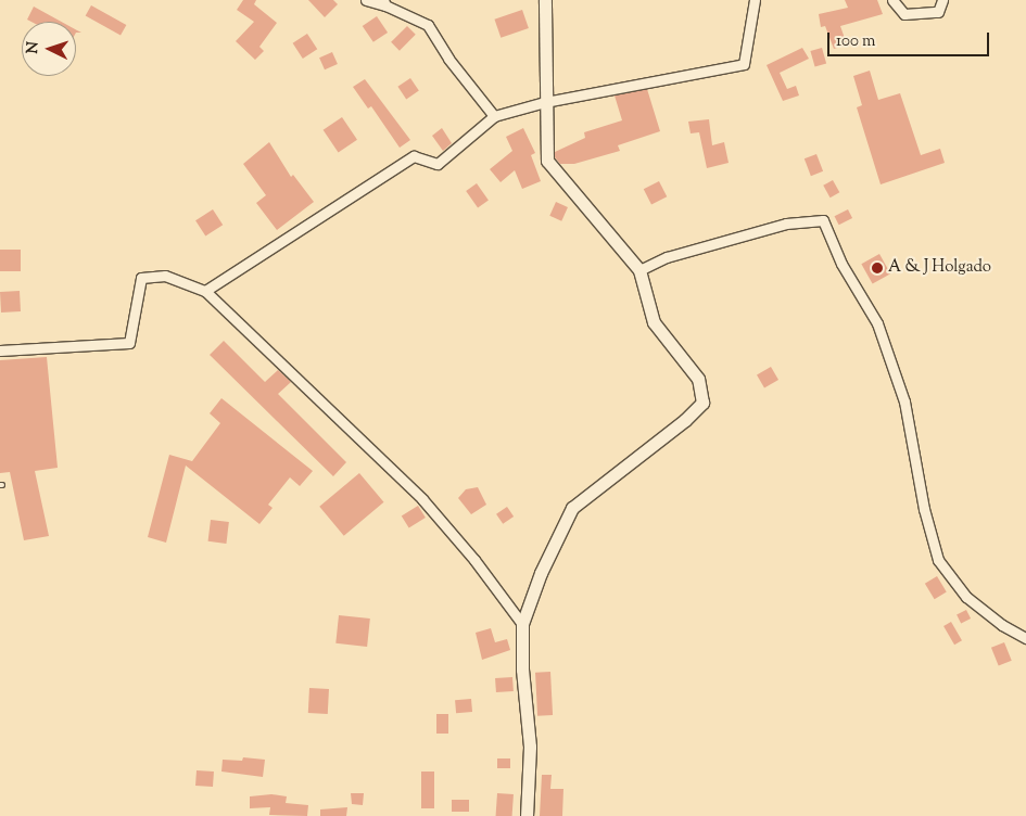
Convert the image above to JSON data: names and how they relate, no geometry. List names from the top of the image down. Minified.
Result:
{"places":["A & J Holgado"],"scale_bar":"100 m","north":"left"}
